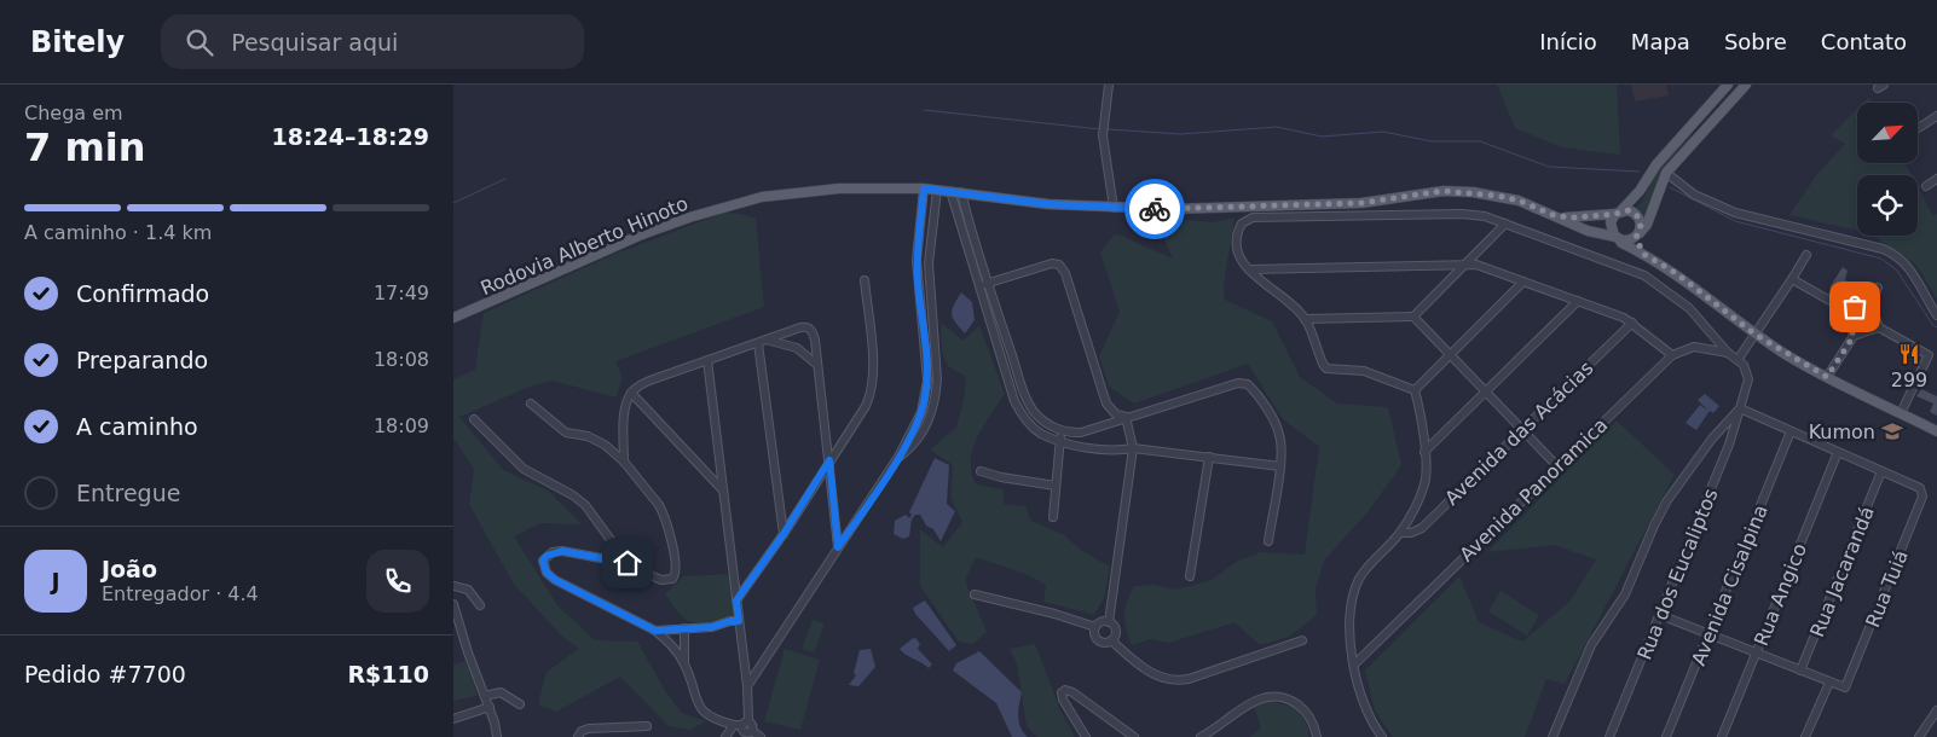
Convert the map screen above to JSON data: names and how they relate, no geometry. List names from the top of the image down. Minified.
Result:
{"streets":{"main road":["Rodovia Alberto Hinoto"],"street":["Avenida das Acácias","Avenida Panoramica","Rua Jacarandá","Rua dos Eucaliptos","Avenida Cisalpina","Rua Tuiá","Rua Angico"]},"crossings":[["Rua Jacarandá","Rua Tuiá"]],"places":{"restaurant":["299"],"school or university":["Kumon"]},"north":"top right","page":{"header":"Bitely","search":"Pesquisar aqui","nav":["Início","Mapa","Sobre","Contato"],"heading":["7 min","Chega em","18:24–18:29"],"panel":["João","Entregador · 4.4","Pedido #7700","R$110"],"bar":"A caminho · 1.4 km","list":[["Confirmado","17:49"],["Preparando","18:08"],["A caminho","18:09"],"Entregue"],"round":"J"}}
